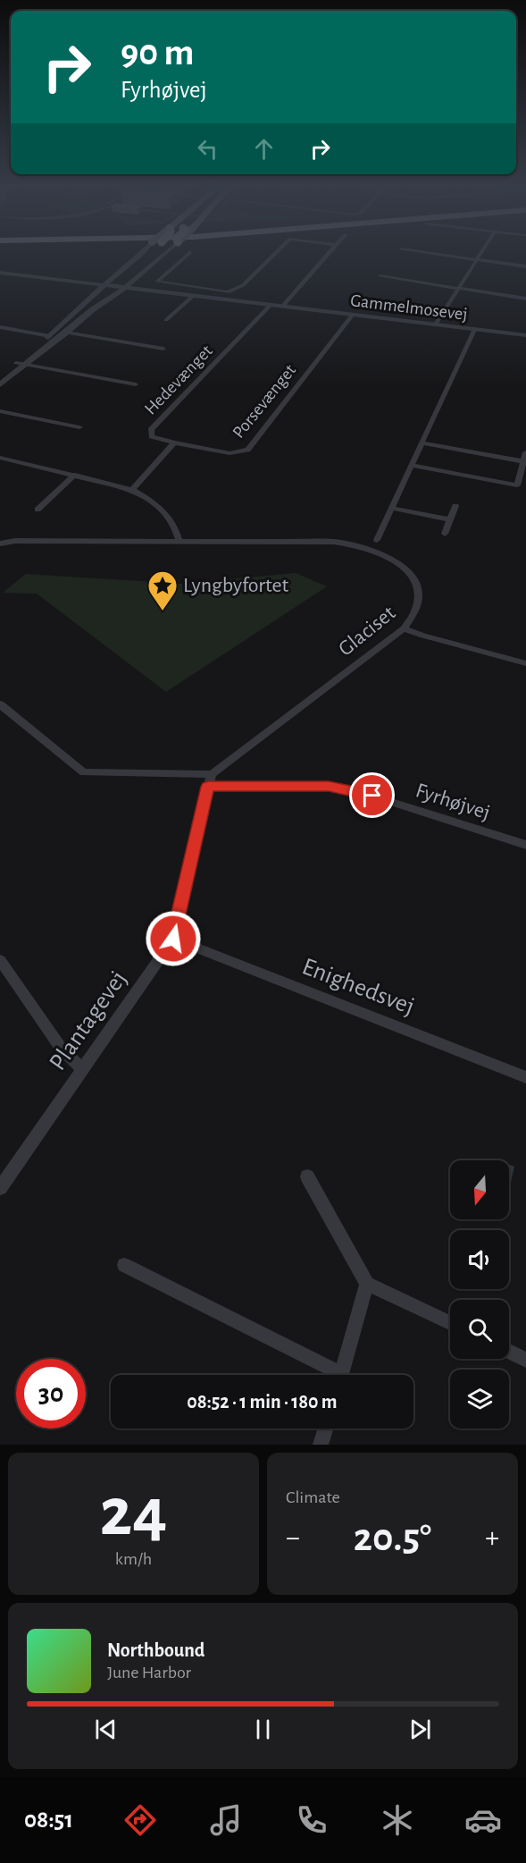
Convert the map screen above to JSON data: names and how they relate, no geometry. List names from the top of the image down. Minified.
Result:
{"streets":{"street":["Gammelmosevej","Hedevænget","Porsevænget","Glaciset","Fyrhøjvej","Enighedsvej","Plantagevej"]},"crossings":[["Gammelmosevej","Hedevænget"],["Gammelmosevej","Porsevænget"],["Hedevænget","Porsevænget"],["Glaciset","Plantagevej"],["Fyrhøjvej","Plantagevej"],["Enighedsvej","Plantagevej"]],"places":{"place":["Lyngbyfortet"]},"north":"bottom","page":{"turn":["90 m","Fyrhøjvej"],"limit":"30","trip":"08:52 · 1 min · 180 m","tile":[["24","km/h"],"Climate"],"heat":["−","20.5°","+"],"song":["Northbound","June Harbor"],"tabs":"08:51"}}
